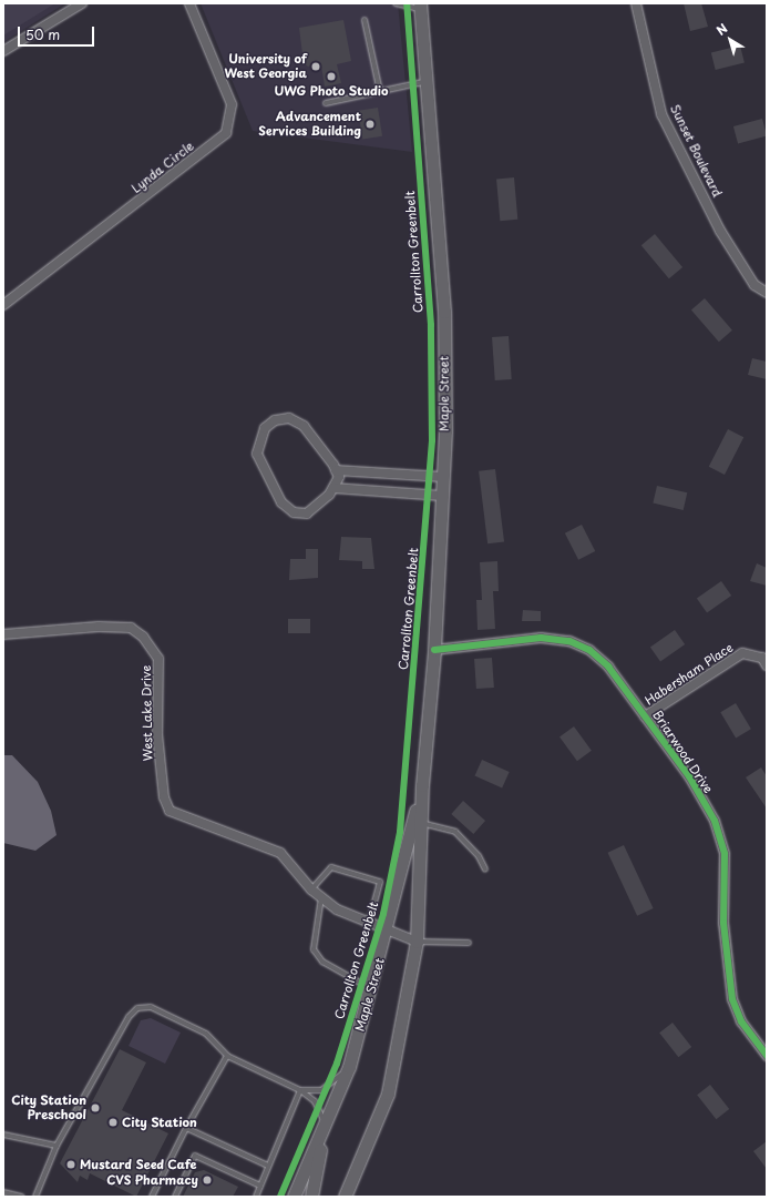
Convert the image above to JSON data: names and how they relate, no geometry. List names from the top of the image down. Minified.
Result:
{"streets":{"main road":["Maple Street"],"street":["Sunset Boulevard","Lynda Circle","Habersham Place","West Lake Drive","Briarwood Drive"],"cycle path":["Carrollton Greenbelt"]},"crossings":[["Maple Street","West Lake Drive"],["Maple Street","Briarwood Drive"],["Habersham Place","Briarwood Drive"]],"places":["University of West Georgia","UWG Photo Studio","Advancement Services Building","City Station Preschool","City Station","Mustard Seed Cafe","CVS Pharmacy"],"scale_bar":"50 m","north":"top left"}
